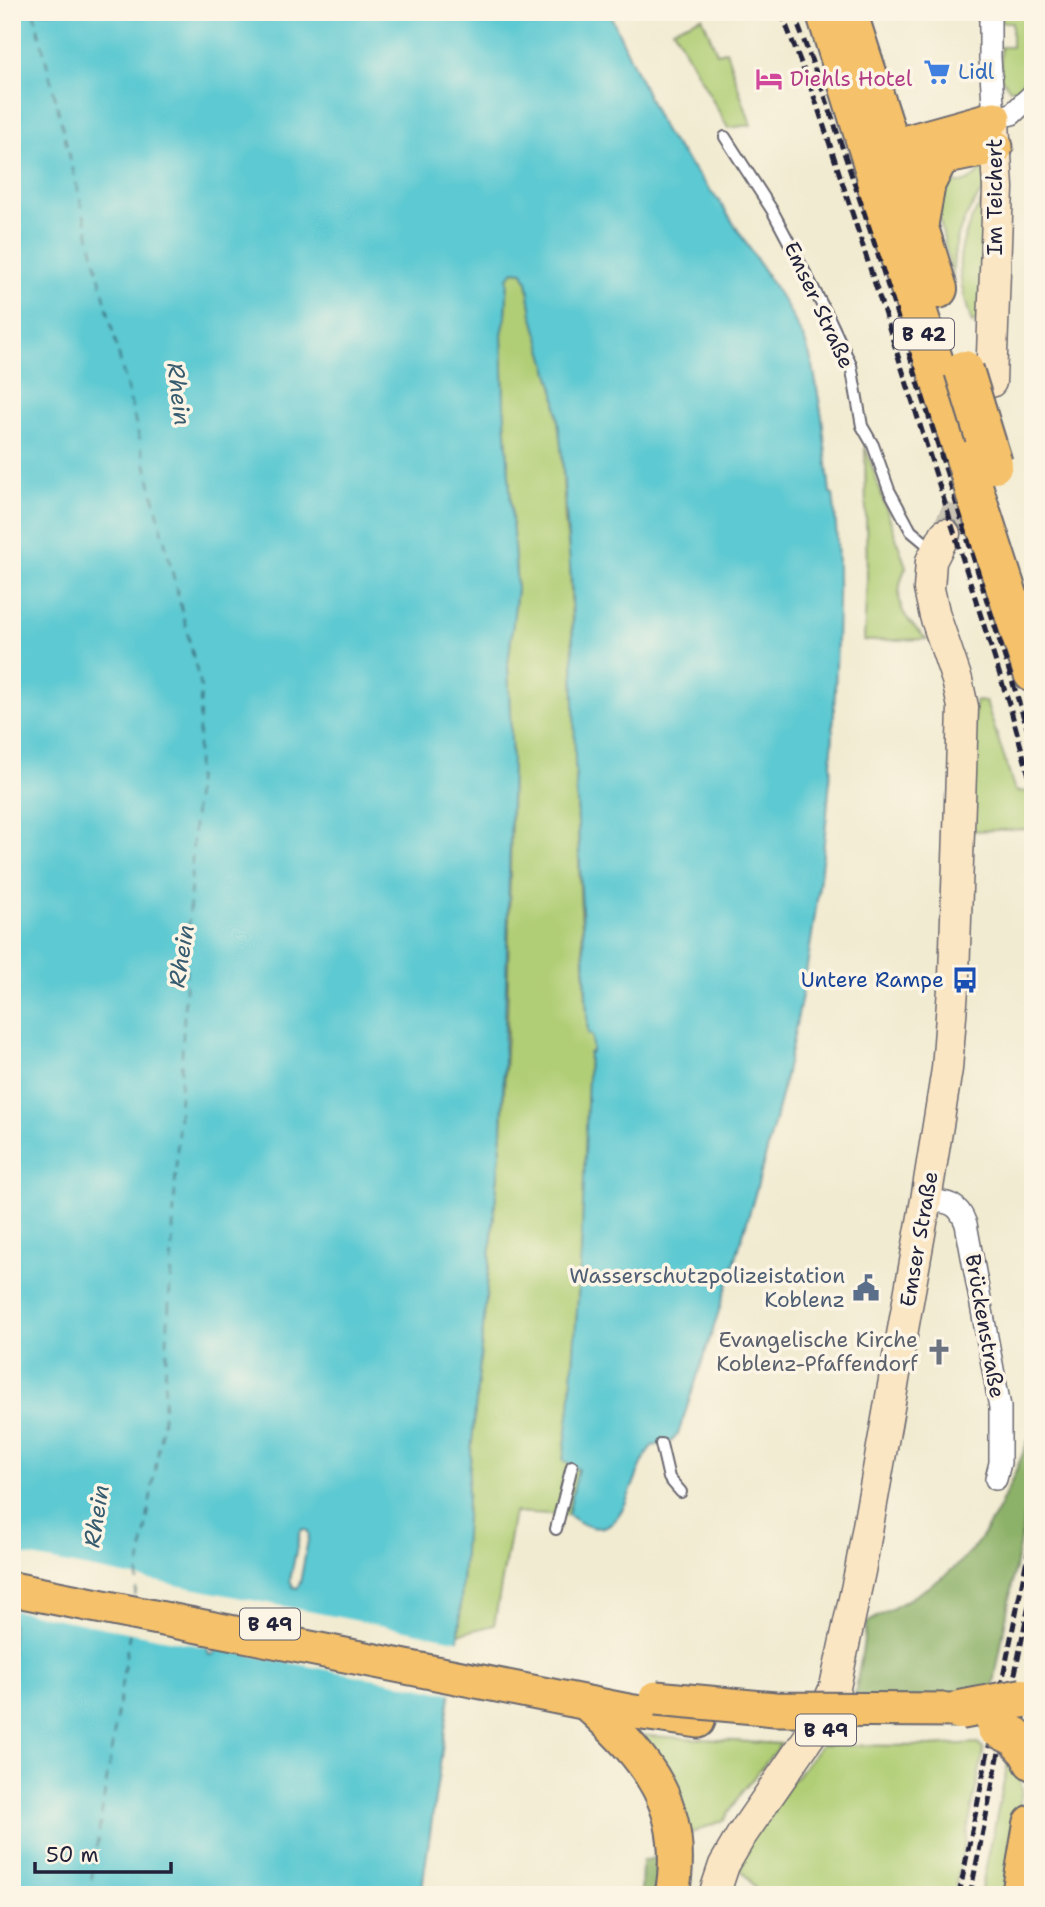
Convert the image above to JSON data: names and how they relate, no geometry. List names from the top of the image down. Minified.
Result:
{"streets":{"highway":["B 42","B 49"],"street":["Im Teichert","Emser Straße","Brückenstraße"]},"crossings":[["Im Teichert","B 42"],["Emser Straße","Brückenstraße"]],"water":["Rhein"],"places":{"supermarket":["Lidl"],"hotel":["Diehls Hotel"],"bus stop":["Untere Rampe"],"public building":["Wasserschutzpolizeistation Koblenz"],"church":["Evangelische Kirche Koblenz-Pfaffendorf"]},"scale_bar":"50 m"}
